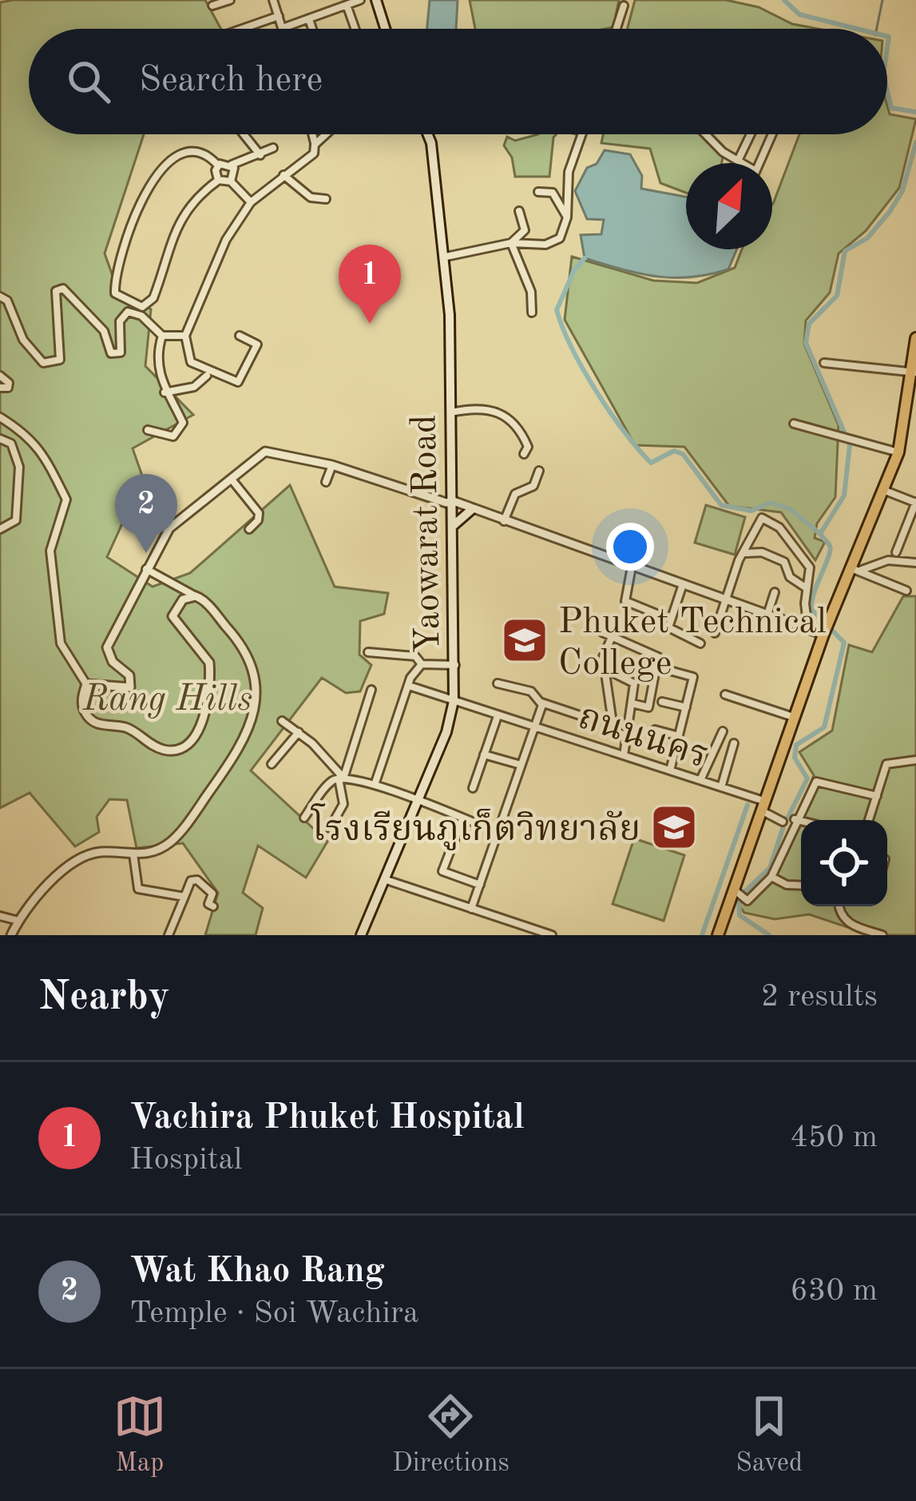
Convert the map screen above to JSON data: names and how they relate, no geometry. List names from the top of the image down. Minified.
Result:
{"streets":{"main road":["Yaowarat Road"],"street":["ถนนนคร"]},"crossings":[["Yaowarat Road","ถนนนคร"]],"parks":["Rang Hills"],"places":{"school or university":["Phuket Technical College","โรงเรียนภูเก็ตวิทยาลัย"]},"north":"top right","page":{"search":"Search here","pins":["1","2"],"heading":["Nearby","2 results"],"list":[{"mark":"1","name":"Vachira Phuket Hospital","note":"Hospital","value":"450 m"},{"mark":"2","name":"Wat Khao Rang","note":"Temple · Soi Wachira","value":"630 m"}],"nav":["Map","Directions","Saved"]}}
